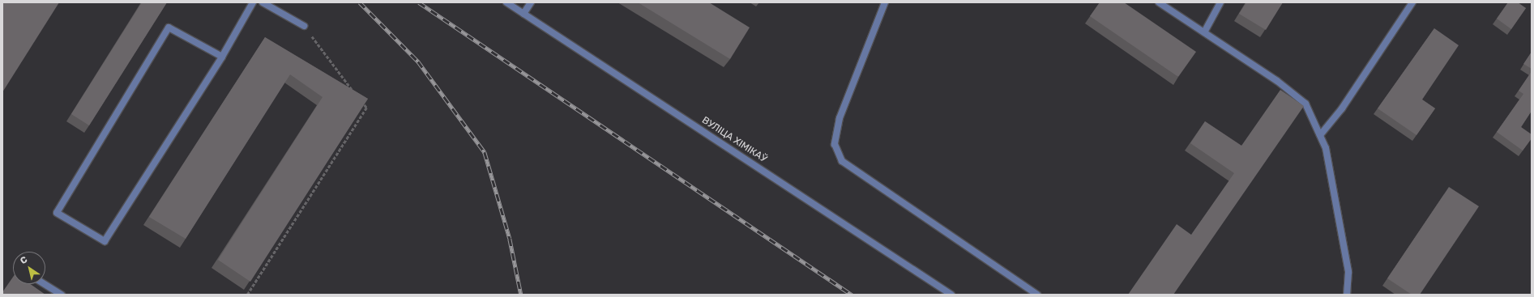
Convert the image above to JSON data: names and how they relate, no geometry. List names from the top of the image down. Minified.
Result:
{"streets":{"street":["ВУЛІЦА ХІМІКАЎ"]},"north":"top left"}
